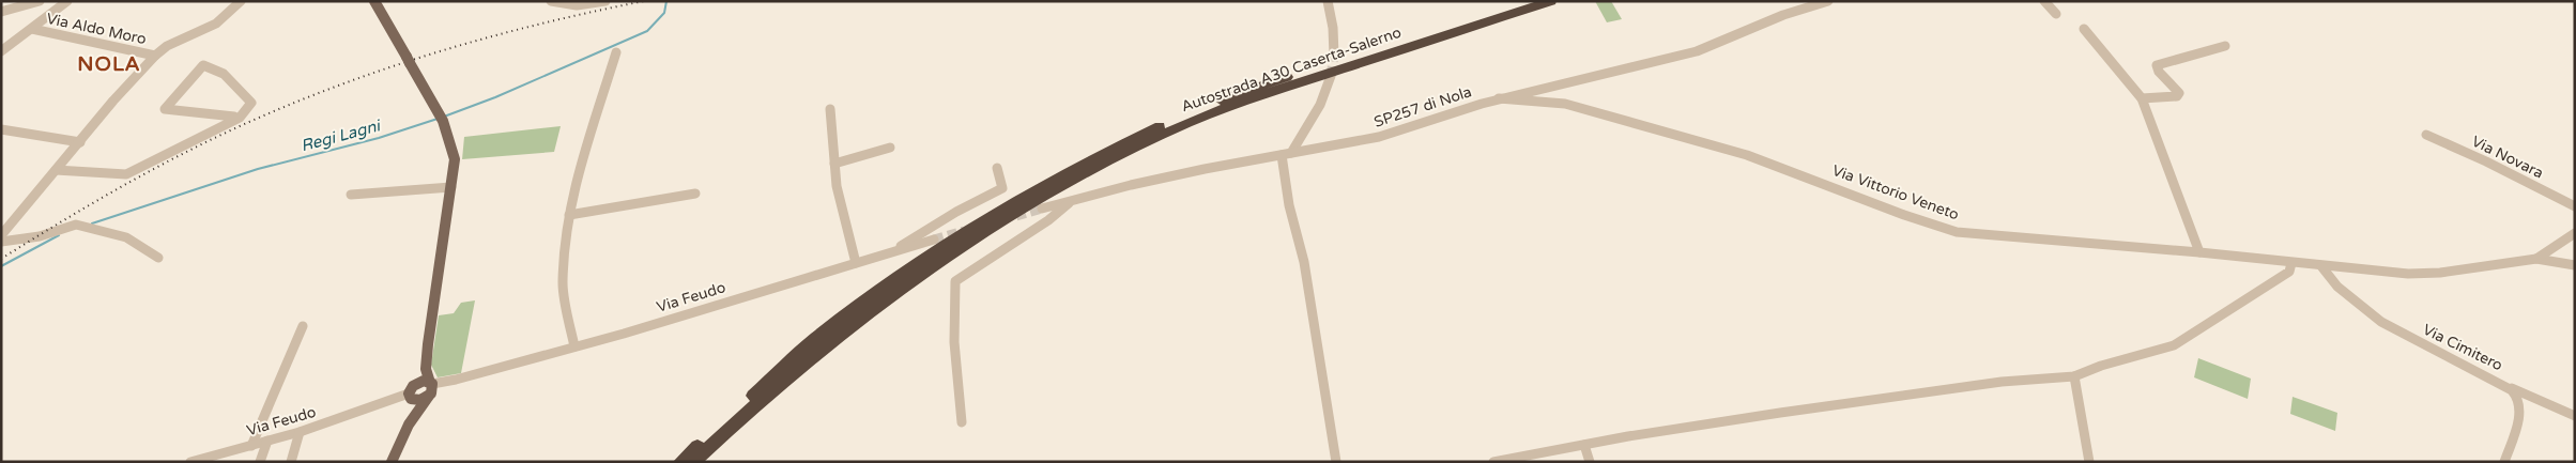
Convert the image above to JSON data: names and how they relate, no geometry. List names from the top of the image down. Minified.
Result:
{"streets":{"highway":["Autostrada A30 Caserta-Salerno"],"street":["Via Aldo Moro","SP257 di Nola","Via Novara","Via Vittorio Veneto","Via Feudo","Via Cimitero"]},"crossings":[["SP257 di Nola","Via Vittorio Veneto"],["Via Vittorio Veneto","Via Cimitero"]],"districts":["NOLA"],"water":["Regi Lagni"]}
